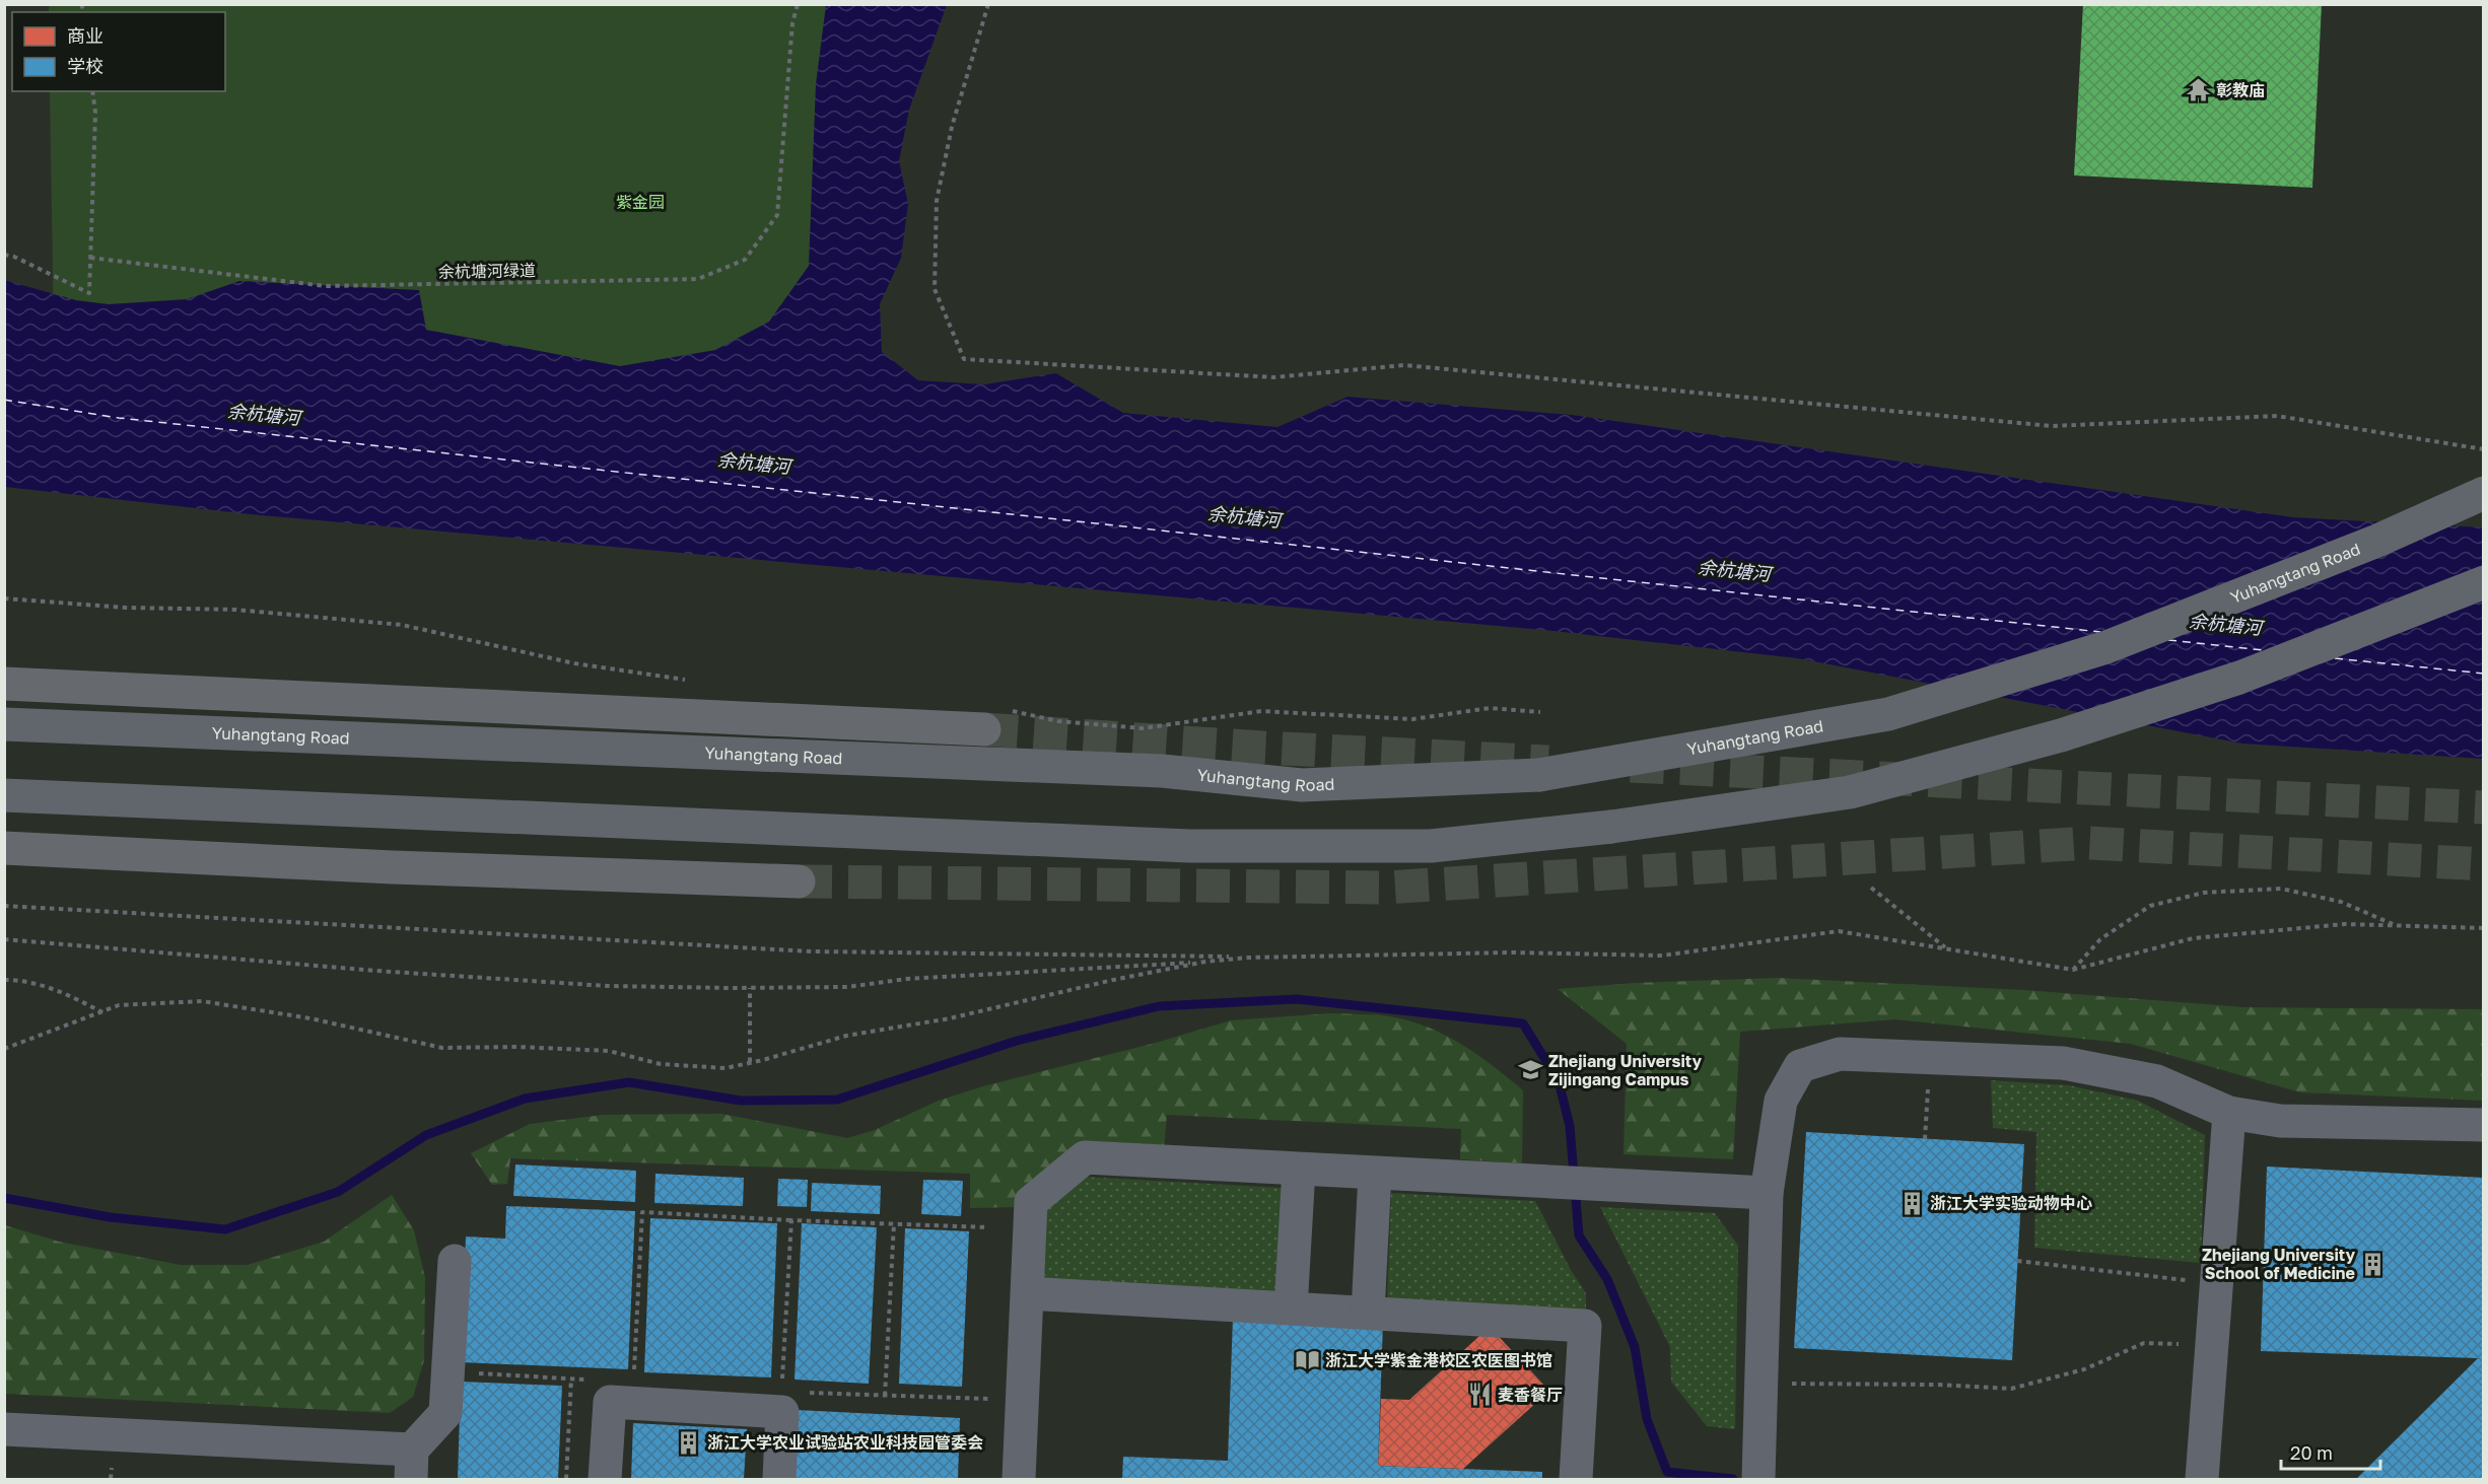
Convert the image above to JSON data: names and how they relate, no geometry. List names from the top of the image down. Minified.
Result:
{"streets":{"main road":["Yuhangtang Road"],"path":["余杭塘河绿道"]},"water":["余杭塘河"],"parks":["紫金园"],"places":{"temple":["彰教庙"],"school or university":["Zhejiang University Zijingang Campus"],"building":["浙江大学实验动物中心","Zhejiang University School of Medicine","浙江大学农业试验站农业科技园管委会"],"library":["浙江大学紫金港校区农医图书馆"],"restaurant":["麦香餐厅"]},"legend":["商业","学校"],"scale_bar":"20 m"}
